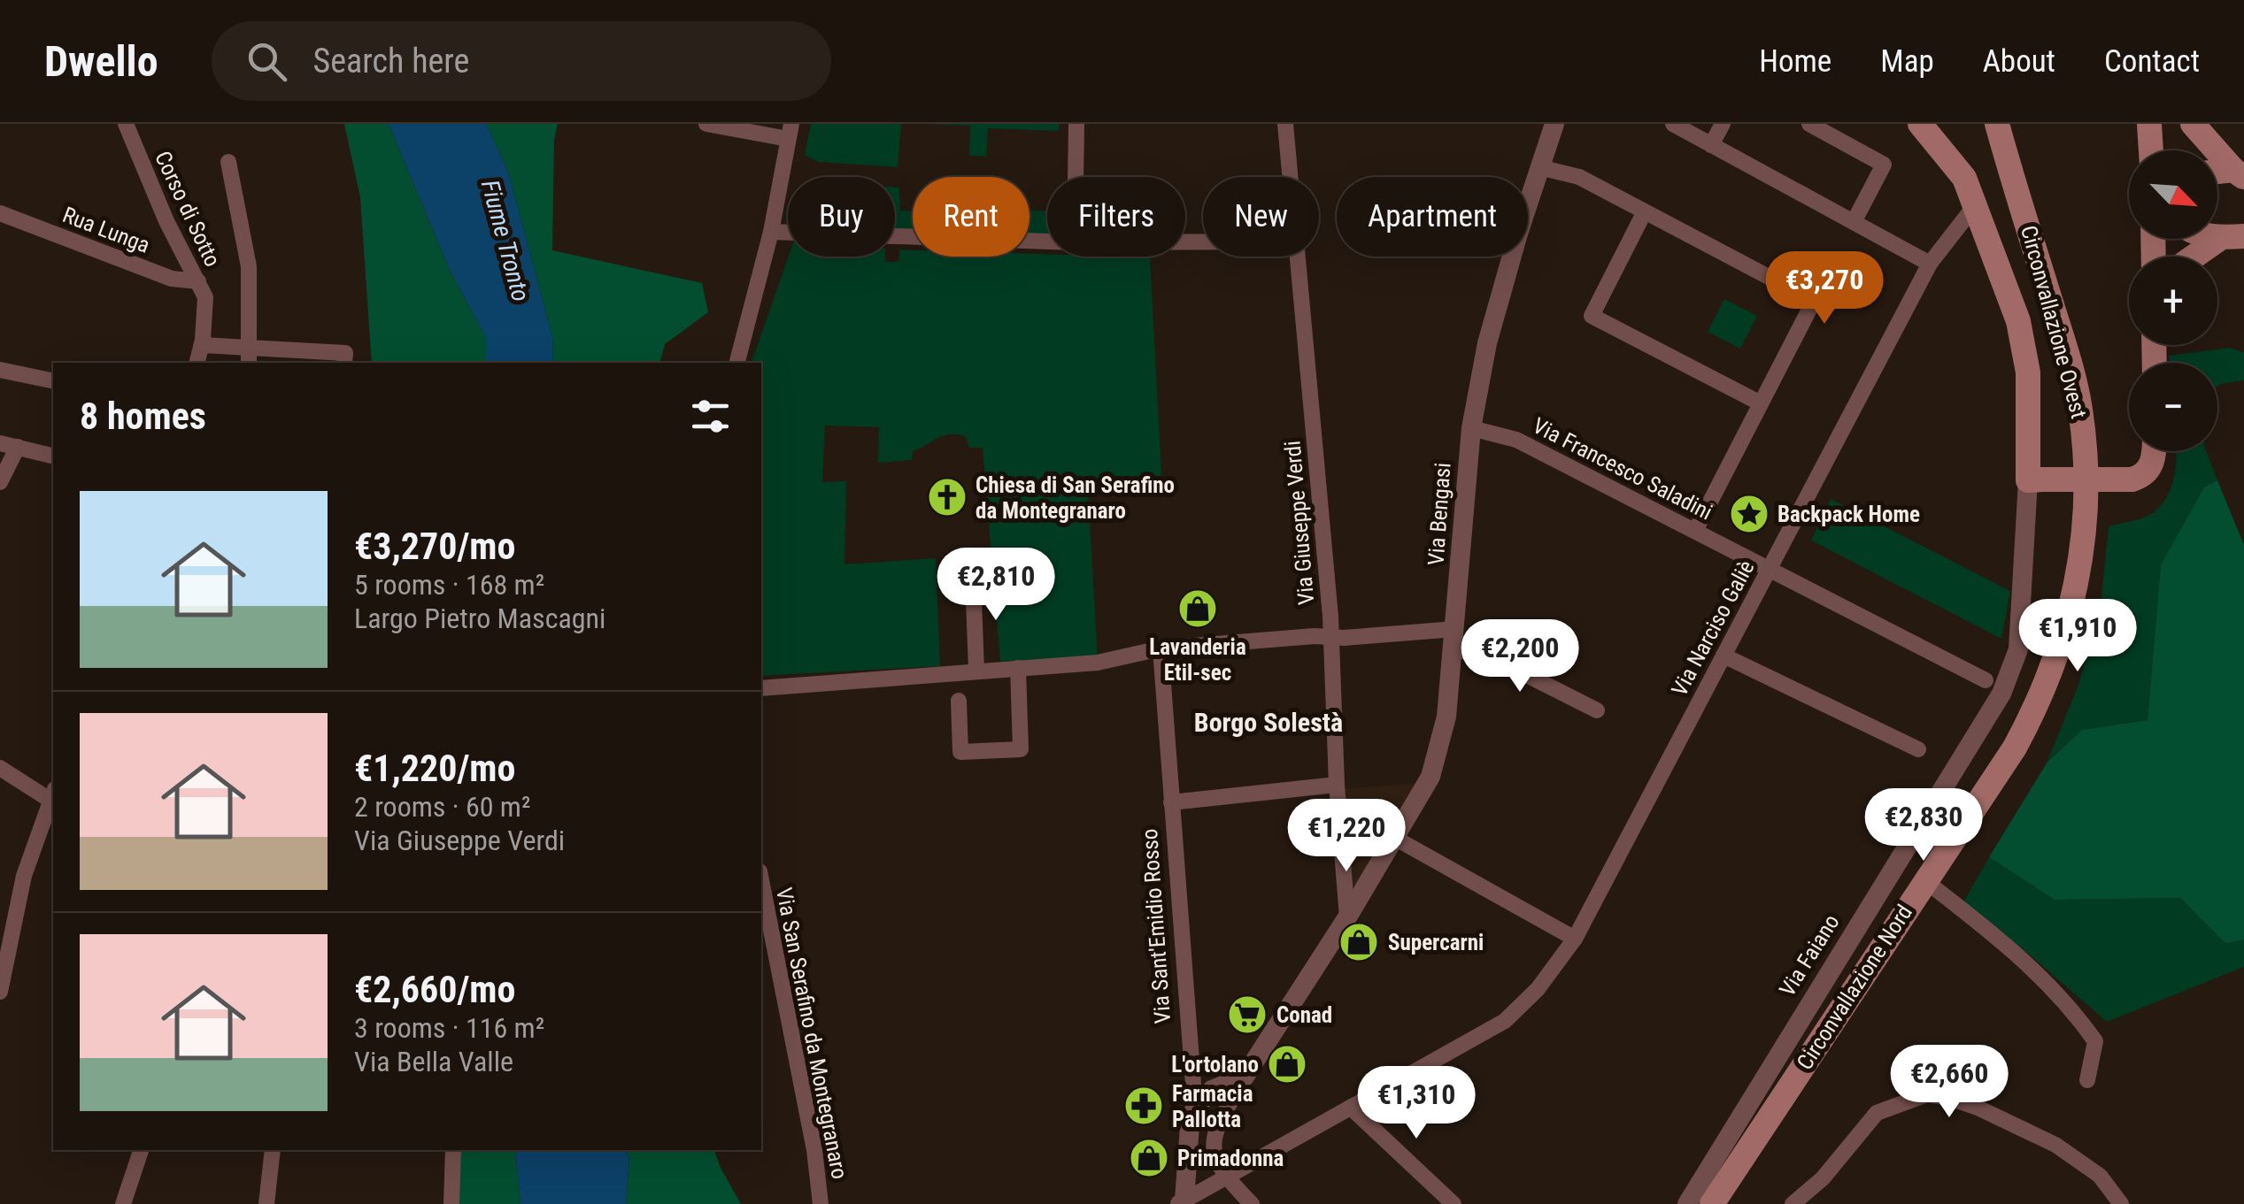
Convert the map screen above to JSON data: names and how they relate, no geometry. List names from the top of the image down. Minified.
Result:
{"streets":{"main road":["Circonvallazione Ovest","Circonvallazione Nord"],"street":["Corso di Sotto","Rua Lunga","Via Francesco Saladini","Via Bengasi","Via Giuseppe Verdi","Via Narciso Galiè","Via Sant'Emidio Rosso","Via Faiano","Via San Serafino da Montegranaro"]},"crossings":[["Corso di Sotto","Rua Lunga"],["Circonvallazione Ovest","Circonvallazione Nord"],["Via Francesco Saladini","Via Bengasi"],["Via Francesco Saladini","Via Narciso Galiè"],["Via Bengasi","Via Giuseppe Verdi"],["Via Bengasi","Via Narciso Galiè"],["Via Narciso Galiè","Via Sant'Emidio Rosso"]],"districts":["Borgo Solestà"],"water":["Fiume Tronto"],"places":{"church":["Chiesa di San Serafino da Montegranaro"],"place":["Backpack Home"],"shop":["Lavanderia Etil-sec","Supercarni","L'ortolano","Primadonna"],"supermarket":["Conad"],"pharmacy":["Farmacia Pallotta"]},"north":"bottom right","page":{"header":"Dwello","search":"Search here","nav":["Home","Map","About","Contact"],"map_buttons":["+","−"],"chip":["Buy","Rent","Filters","New","Apartment"],"price":["€3,270","€2,810","€1,910","€2,200","€2,830","€1,220","€2,660","€1,310"],"heading":"8 homes","list":[{"name":"€3,270/mo","note":"5 rooms · 168 m² · Largo Pietro Mascagni"},{"name":"€1,220/mo","note":"2 rooms · 60 m² · Via Giuseppe Verdi"},{"name":"€2,660/mo","note":"3 rooms · 116 m² · Via Bella Valle"}]}}
